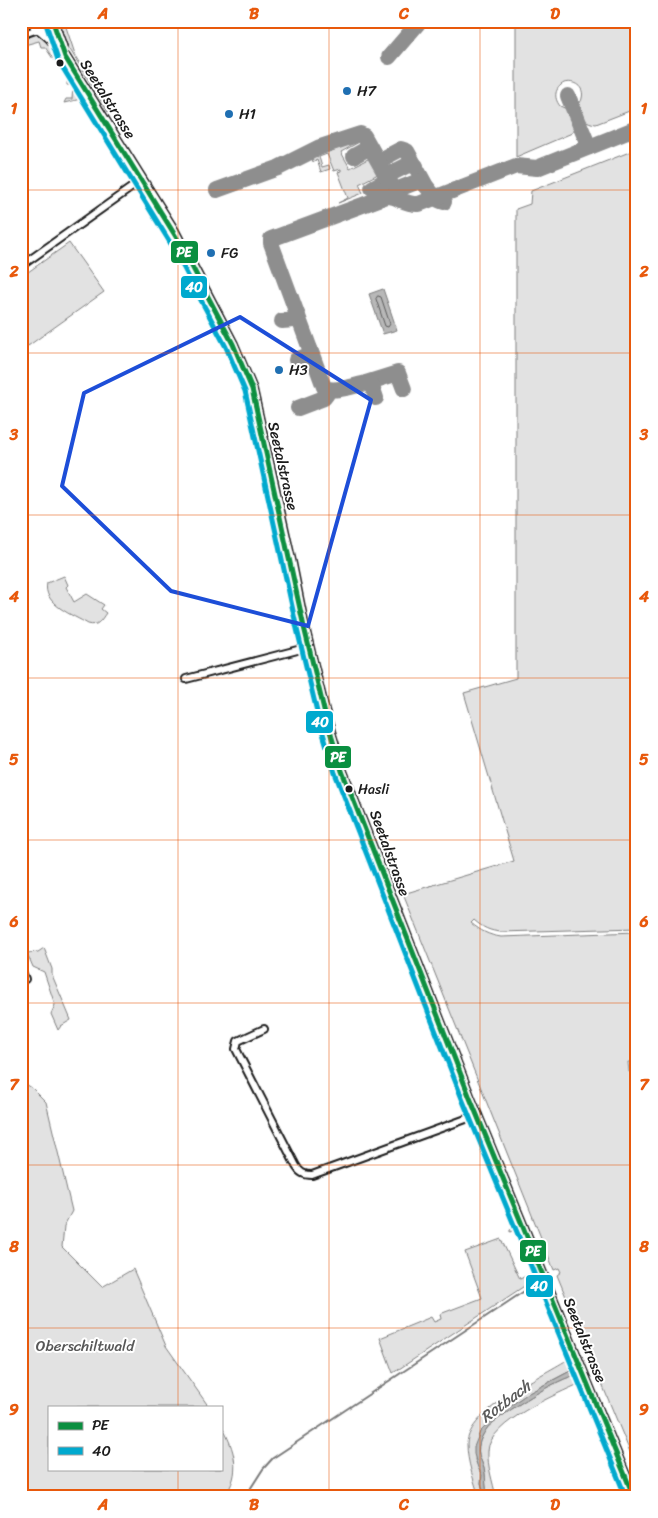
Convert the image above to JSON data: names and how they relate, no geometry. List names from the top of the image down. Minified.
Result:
{"streets":{"main road":["Seetalstrasse"]},"water":["Rotbach"],"parks":["Oberschiltwald"],"places":["H7","H1","FG","H3","Hasli"],"lines":["transit line PE","transit line 40"],"legend":["PE","40"],"grid":{"columns":["A","B","C","D"],"rows":["1","2","3","4","5","6","7","8","9"]}}
